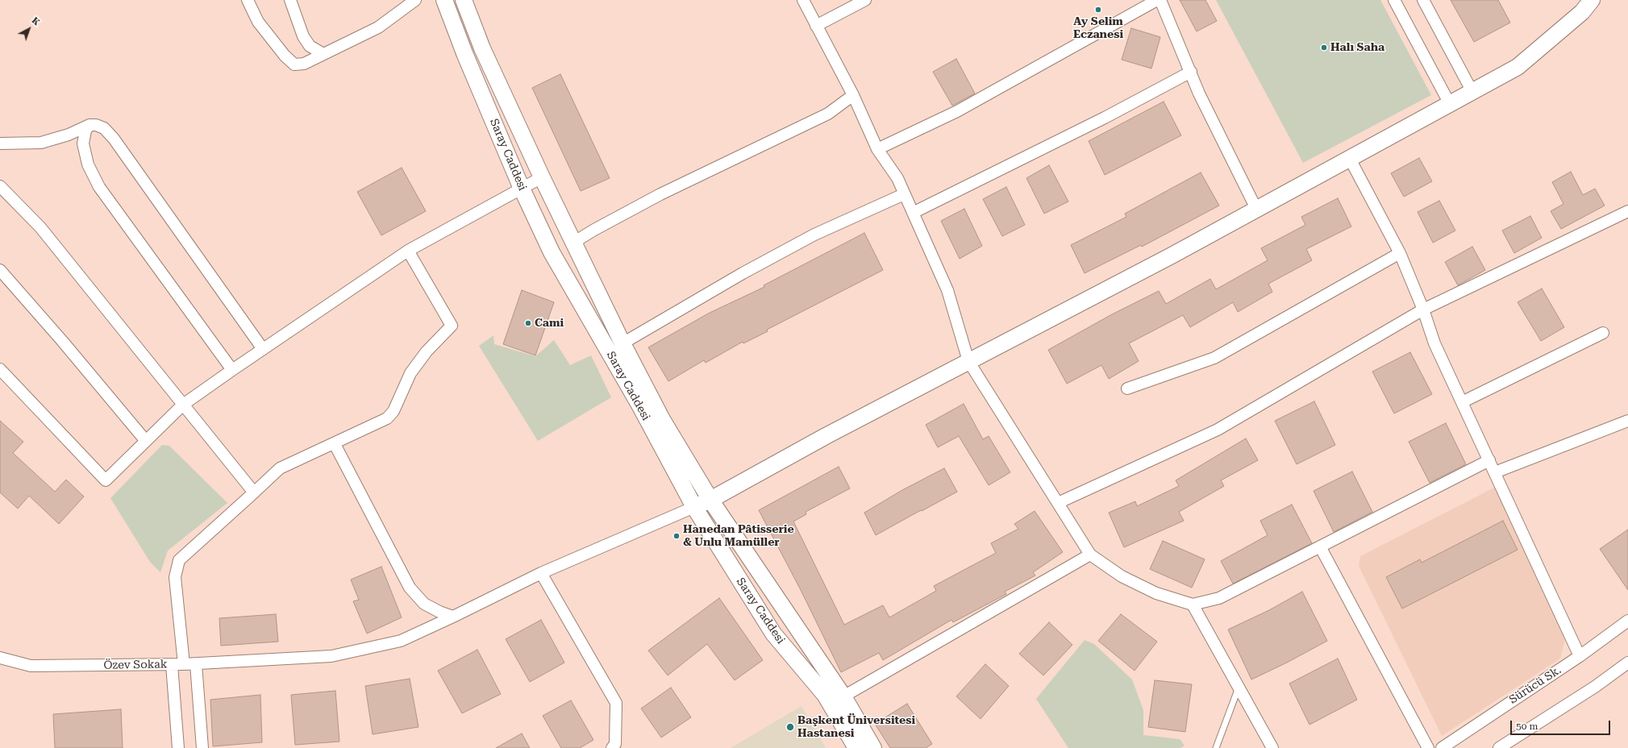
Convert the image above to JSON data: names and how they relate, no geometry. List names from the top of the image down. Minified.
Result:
{"streets":{"street":["Saray Caddesi","Özev Sokak","Sürücü Sk."]},"places":["Ay Selim Eczanesi","Halı Saha","Cami","Hanedan Pâtisserie & Unlu Mamüller","Başkent Üniversitesi Hastanesi"],"scale_bar":"50 m","north":"top right"}
